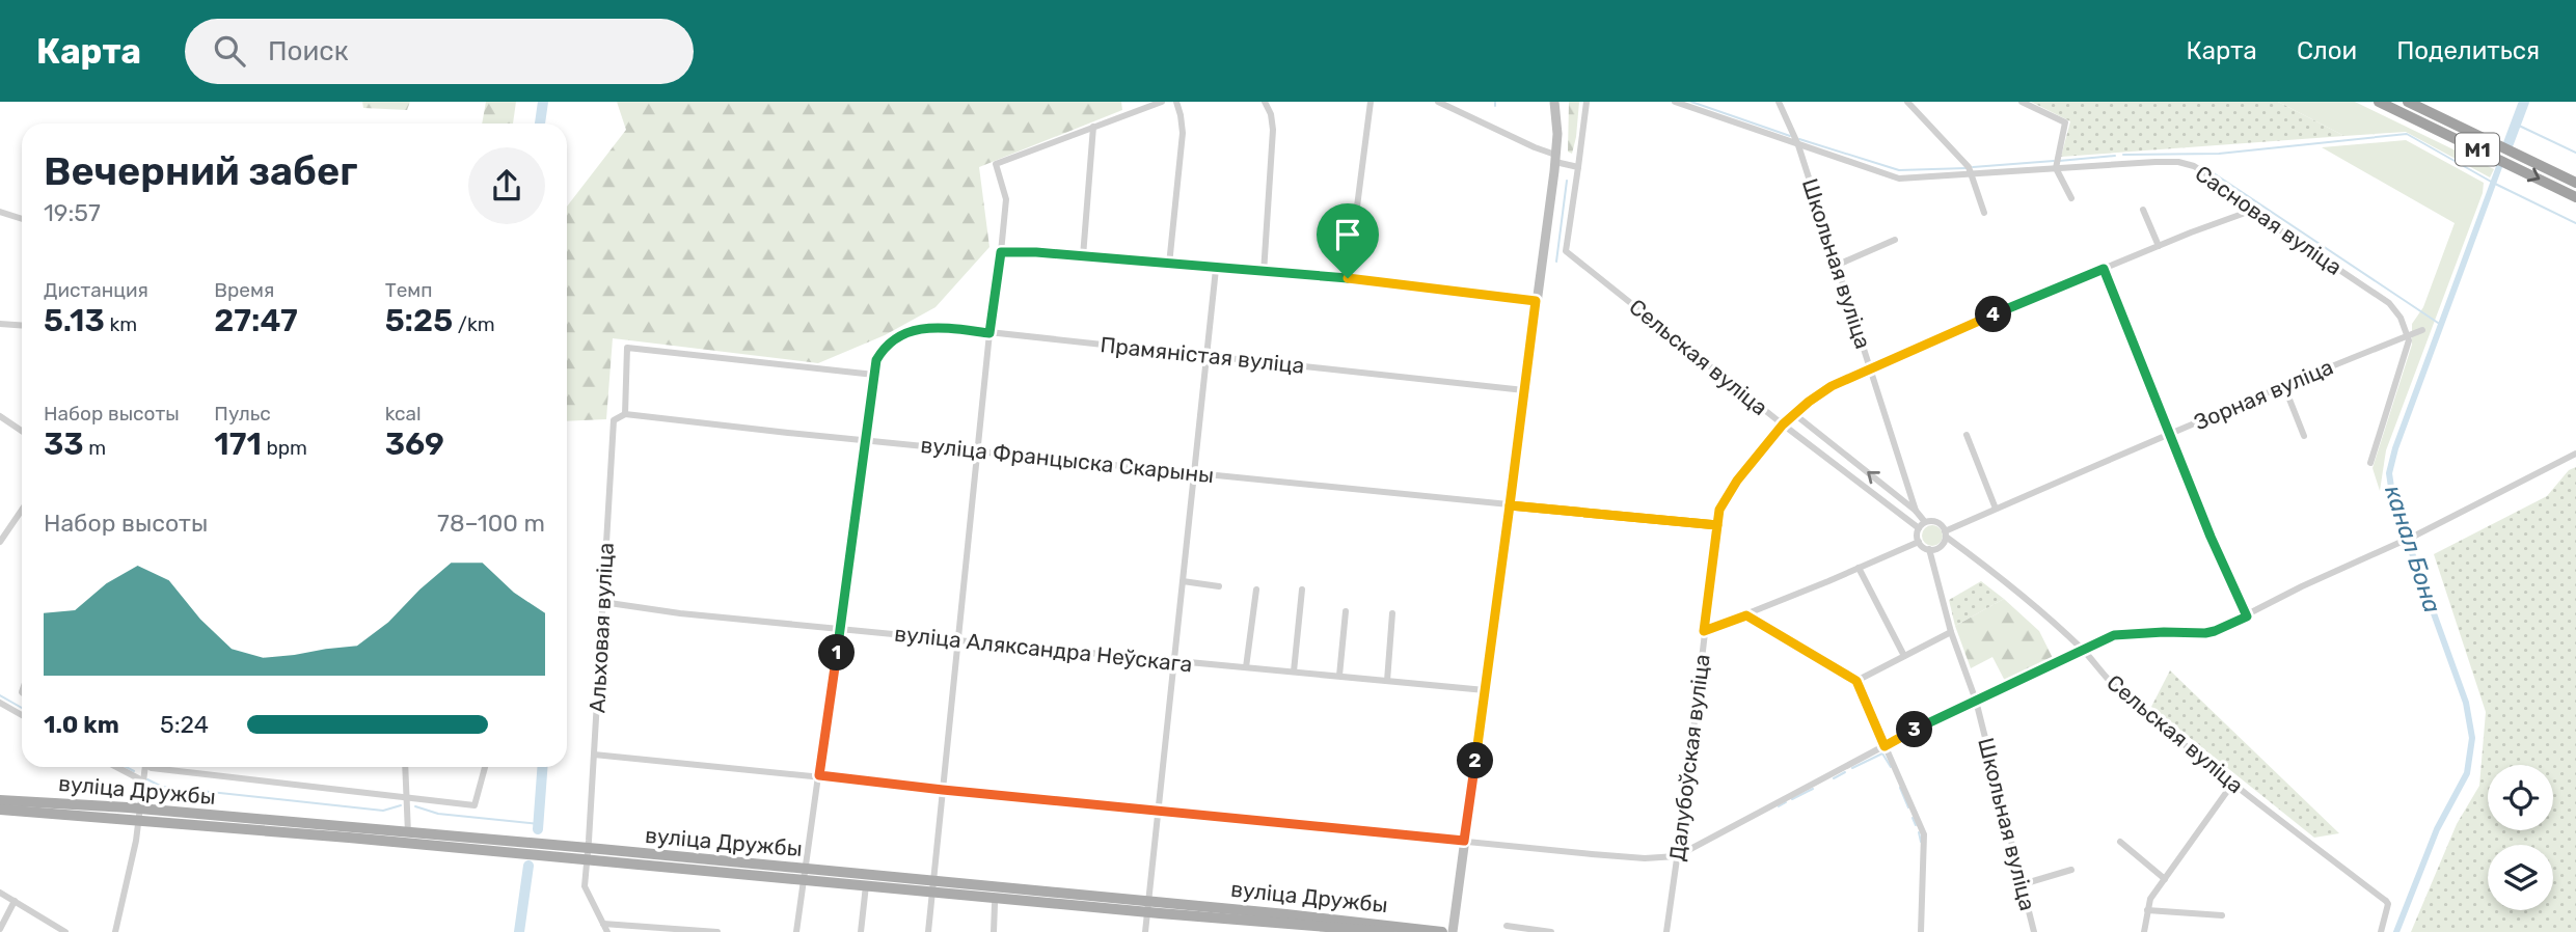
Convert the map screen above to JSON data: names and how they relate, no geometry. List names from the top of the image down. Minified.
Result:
{"streets":{"highway":["М1"],"main road":["вуліца Дружбы"],"street":["Сасновая вуліца","Школьная вуліца","Прамяністая вуліца","Сельская вуліца","Зорная вуліца","вуліца Францыска Скарыны","Альховая вуліца","вуліца Аляксандра Неўскага","Далубоўская вуліца"]},"crossings":[["Сасновая вуліца","Школьная вуліца"],["Сасновая вуліца","Зорная вуліца"],["Сасновая вуліца","Далубоўская вуліца"],["Школьная вуліца","Сельская вуліца"],["Школьная вуліца","Зорная вуліца"],["Школьная вуліца","Далубоўская вуліца"],["Сельская вуліца","Зорная вуліца"],["Сельская вуліца","Далубоўская вуліца"],["вуліца Францыска Скарыны","Альховая вуліца"],["вуліца Францыска Скарыны","Далубоўская вуліца"],["Альховая вуліца","вуліца Аляксандра Неўскага"],["Альховая вуліца","вуліца Дружбы"]],"water":["канал Бона"],"page":{"header":"Карта","search":"Поиск","nav":["Карта","Слои","Поделиться"],"heading":["Вечерний забег","19:57"],"stats":[["Дистанция","5.13 km"],["Время","27:47"],["Темп","5:25 /km"],["Набор высоты","33 m"],["Пульс","171 bpm"],["kcal","369"]],"pins":["4","1","3","2"],"chart":["Набор высоты","78–100 m"],"list":[{"name":"1.0 km","note":"5:24"}]}}
